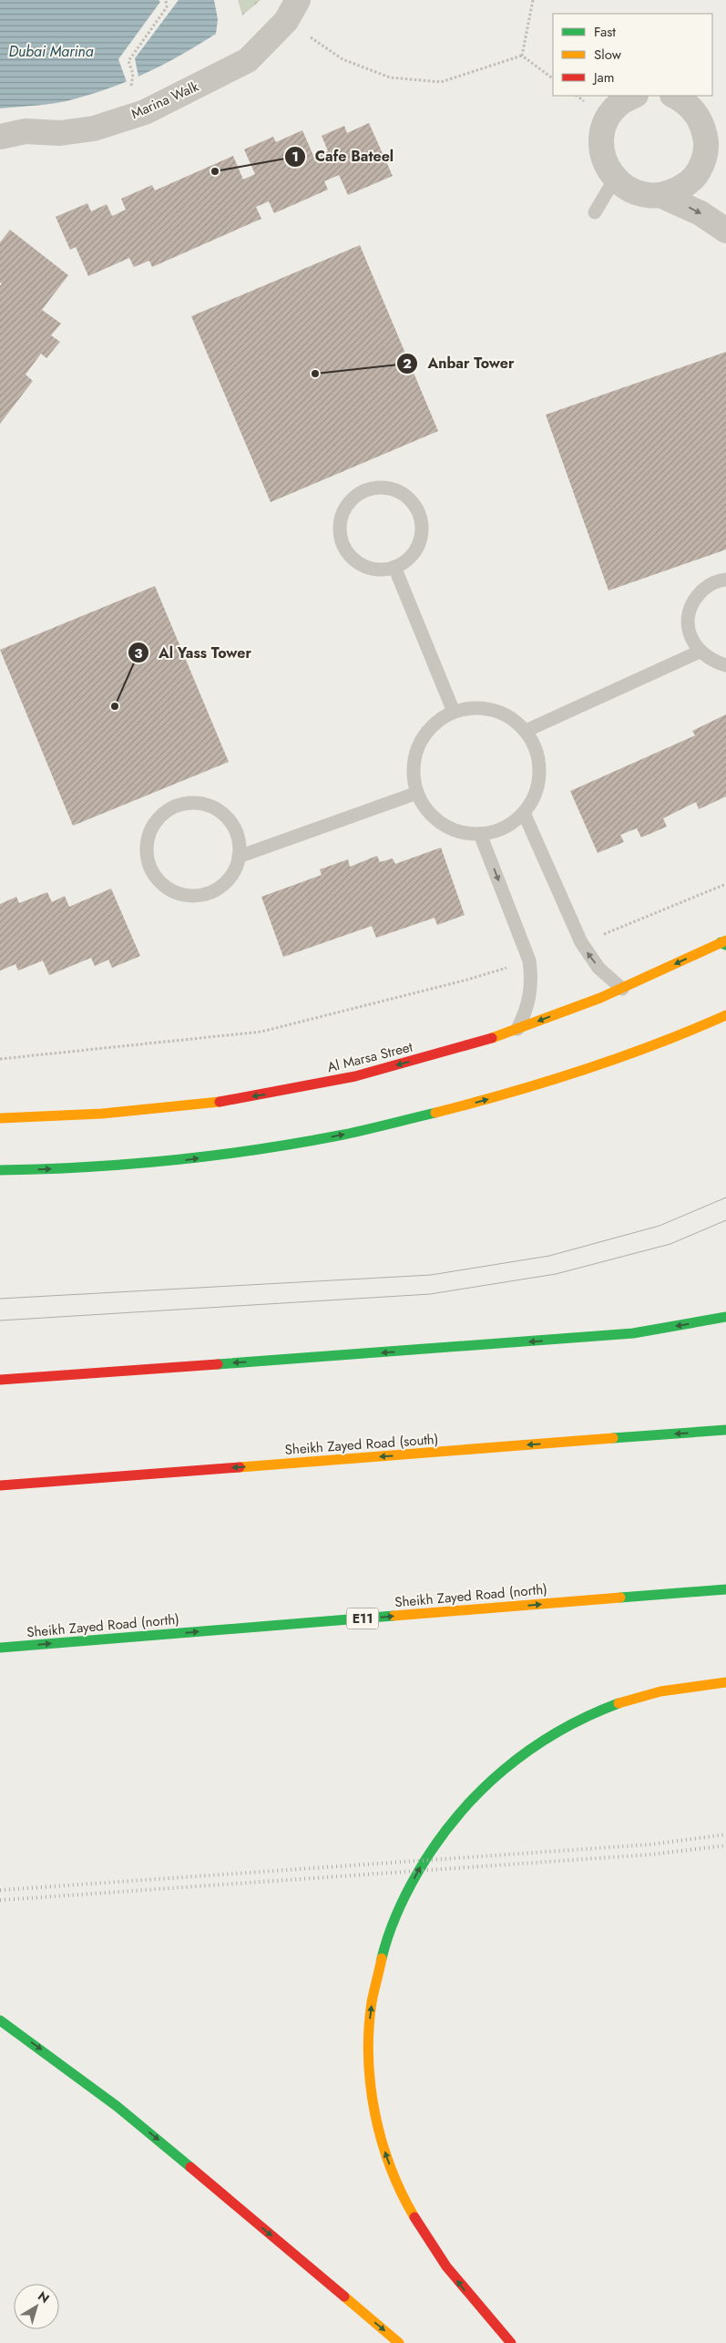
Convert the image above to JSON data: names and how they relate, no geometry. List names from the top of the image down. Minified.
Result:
{"streets":{"main road":["Al Marsa Street","Sheikh Zayed Road (south)","Sheikh Zayed Road (north)","E11"],"street":["Marina Walk"]},"one_way":["Sheikh Zayed Road (south)","Sheikh Zayed Road (north)"],"water":["Dubai Marina"],"places":["Cafe Bateel","Anbar Tower","Al Yass Tower"],"legend":["Fast","Slow","Jam"],"north":"top right"}
